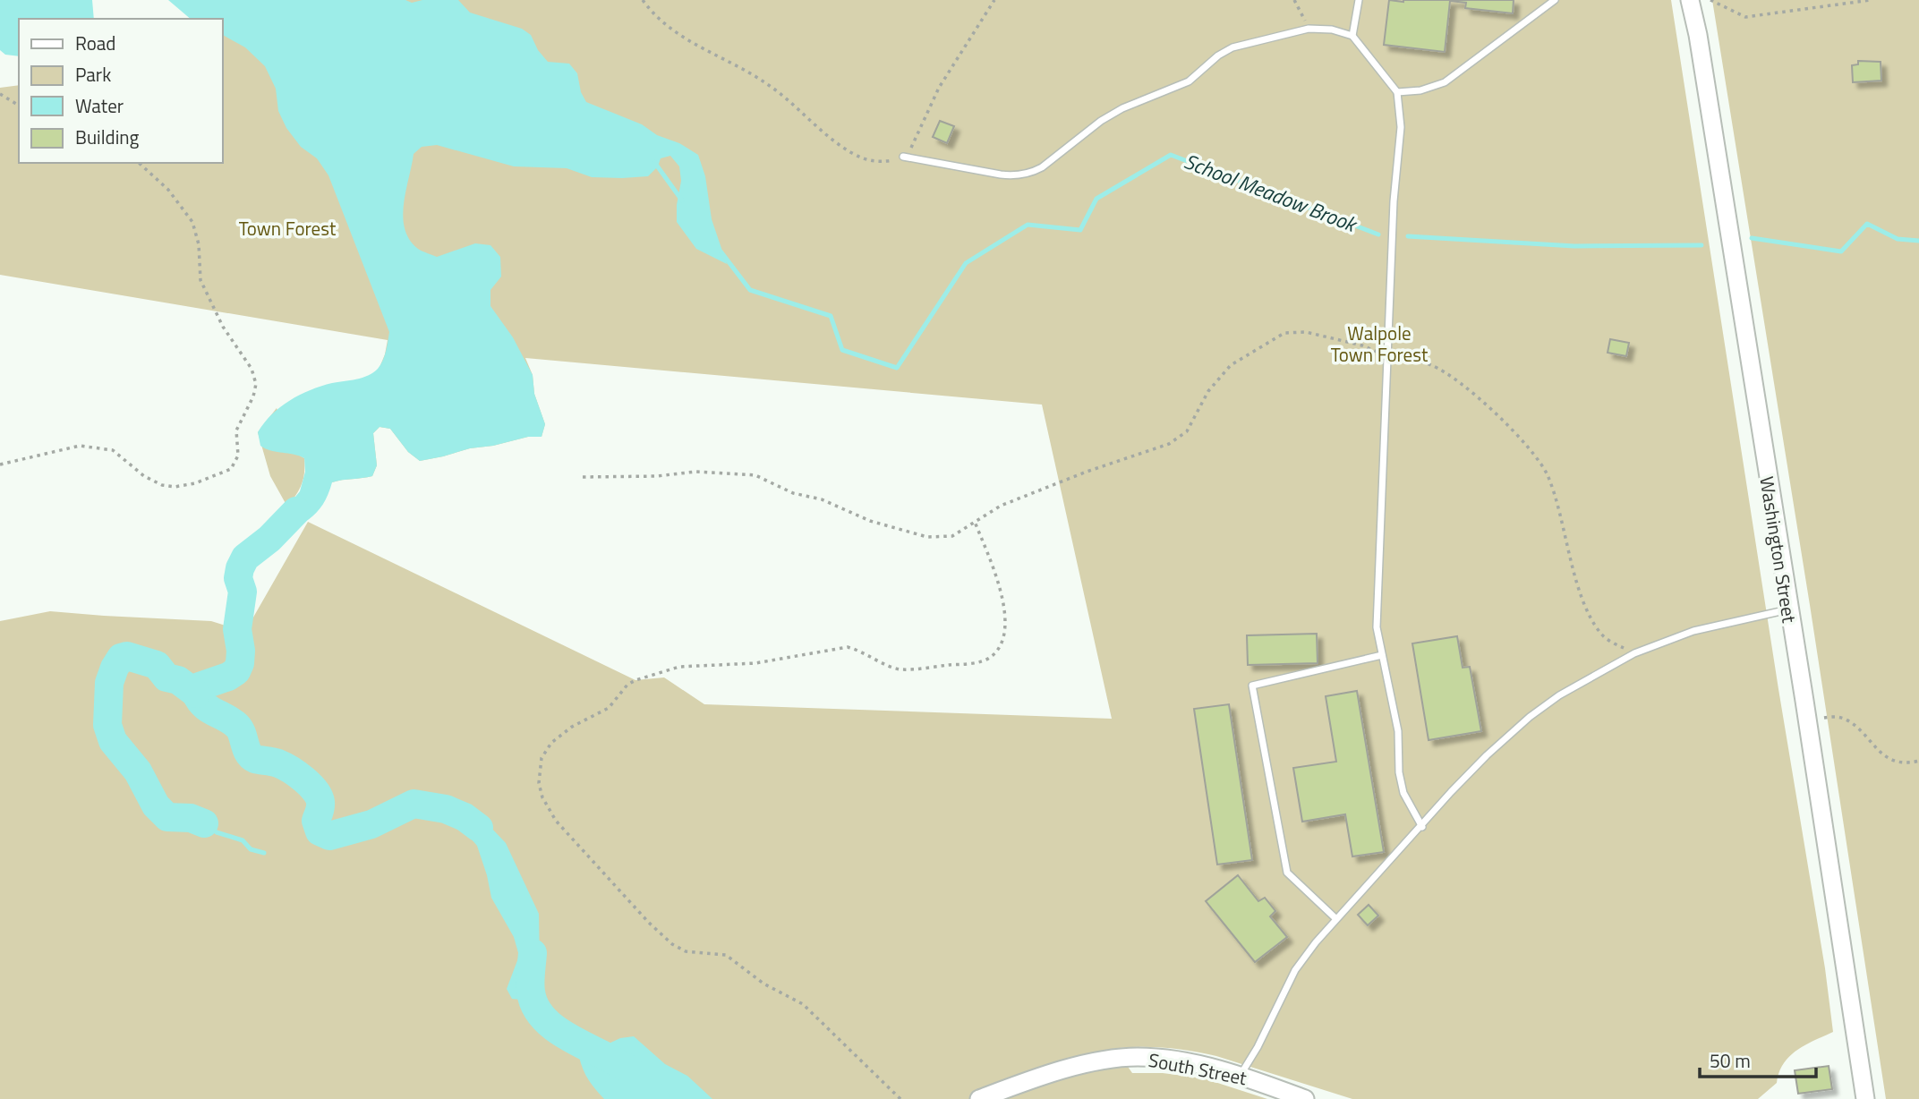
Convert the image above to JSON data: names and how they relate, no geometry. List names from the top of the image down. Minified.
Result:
{"streets":{"main road":["Washington Street","South Street"]},"water":["School Meadow Brook"],"parks":["Town Forest","Walpole Town Forest"],"legend":["Road","Park","Water","Building"],"scale_bar":"50 m"}
